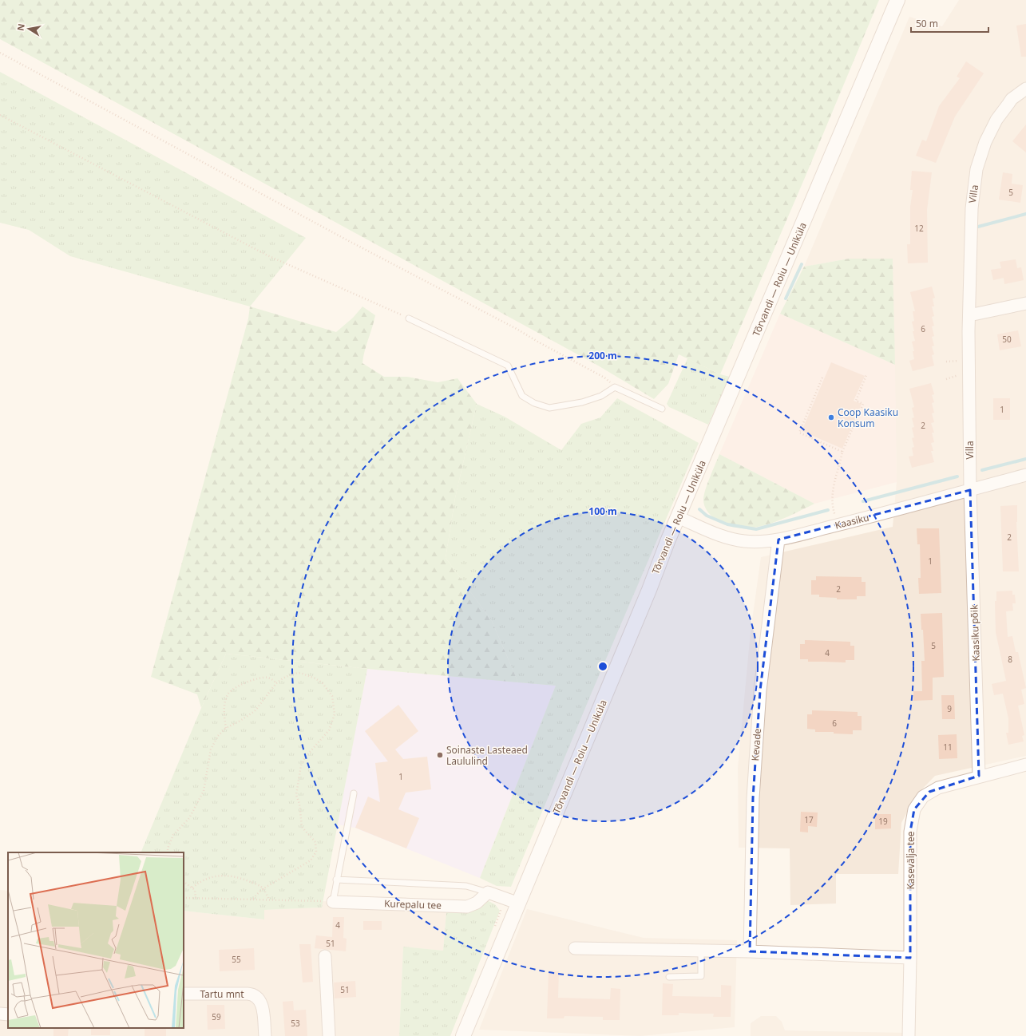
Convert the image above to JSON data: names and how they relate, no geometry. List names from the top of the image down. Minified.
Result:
{"streets":{"street":["Villa","Tõrvandi — Roiu — Uniküla","Kaasiku","Kaasiku põik","Kevade","Kasevälja tee","Kurepalu tee","Tartu mnt"]},"crossings":[["Villa","Kaasiku"],["Villa","Kaasiku põik"],["Tõrvandi — Roiu — Uniküla","Kaasiku"],["Kaasiku","Kaasiku põik"],["Kaasiku","Kevade"],["Kaasiku põik","Kasevälja tee"]],"places":["Coop Kaasiku Konsum","Soinaste Lasteaed Laululind"],"house_numbers":["5","12","6","50","1","2","2","1","2","5","4","8","9","6","11","1","17","19","4","51","55","51","59","53"],"scale_bar":"50 m","north":"left","rings":["200 m","100 m"]}
